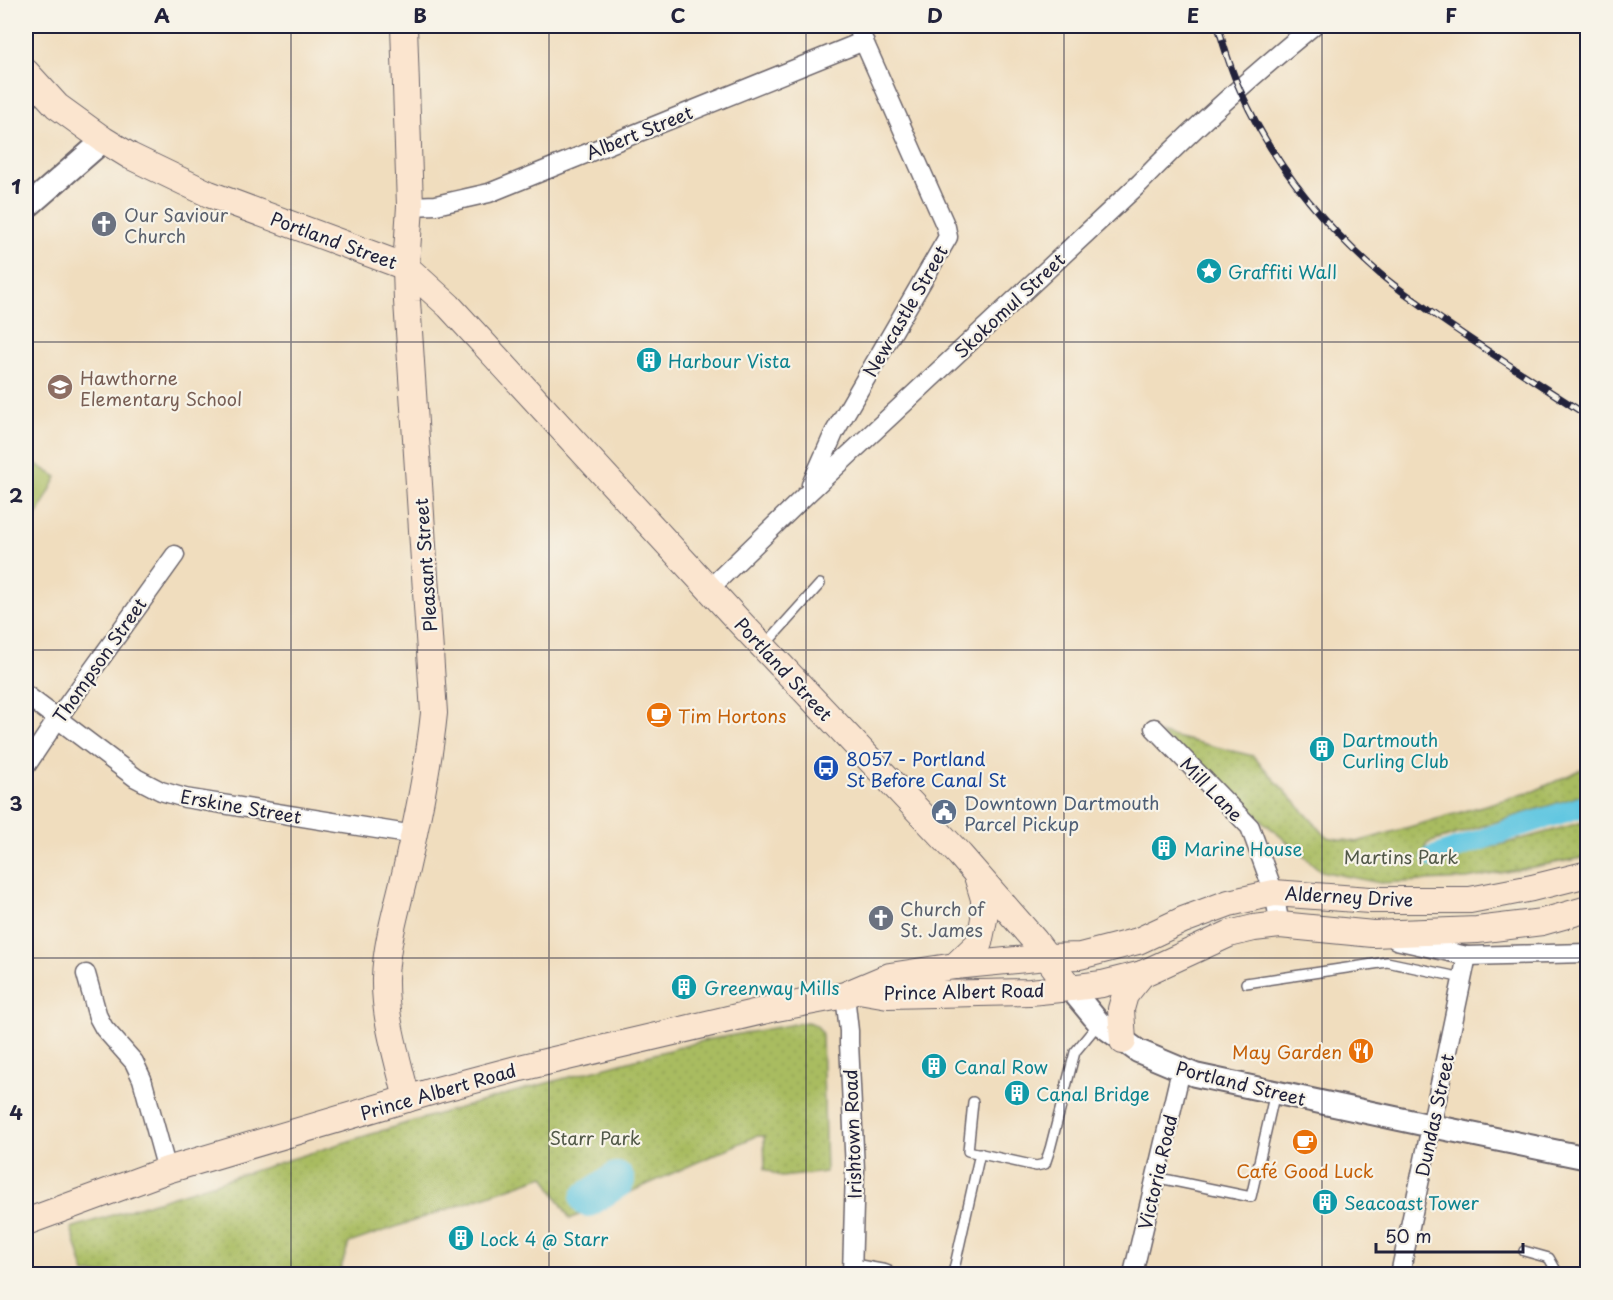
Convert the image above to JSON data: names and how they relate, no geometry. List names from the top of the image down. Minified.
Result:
{"streets":{"main road":["Portland Street","Pleasant Street","Alderney Drive","Prince Albert Road"],"street":["Albert Street","Skokomul Street","Newcastle Street","Thompson Street","Mill Lane","Erskine Street","Dundas Street","Irishtown Road","Victoria Road"]},"crossings":[["Albert Street","Newcastle Street"],["Albert Street","Pleasant Street"],["Portland Street","Skokomul Street"],["Portland Street","Pleasant Street"],["Portland Street","Alderney Drive"],["Portland Street","Prince Albert Road"],["Portland Street","Dundas Street"],["Portland Street","Victoria Road"],["Skokomul Street","Newcastle Street"],["Pleasant Street","Erskine Street"],["Pleasant Street","Prince Albert Road"],["Thompson Street","Erskine Street"],["Mill Lane","Alderney Drive"],["Alderney Drive","Prince Albert Road"],["Prince Albert Road","Irishtown Road"]],"parks":["Martins Park","Starr Park"],"places":{"church":["Our Saviour Church","Church of St. James"],"place":["Graffiti Wall"],"building":["Harbour Vista","Dartmouth Curling Club","Marine House","Greenway Mills","Canal Row","Canal Bridge","Seacoast Tower","Lock 4 @ Starr"],"school or university":["Hawthorne Elementary School"],"cafe":["Tim Hortons","Café Good Luck"],"bus stop":["8057 - Portland St Before Canal St"],"public building":["Downtown Dartmouth Parcel Pickup"],"restaurant":["May Garden"]},"scale_bar":"50 m","grid":{"columns":["A","B","C","D","E","F"],"rows":["1","2","3","4"]}}
